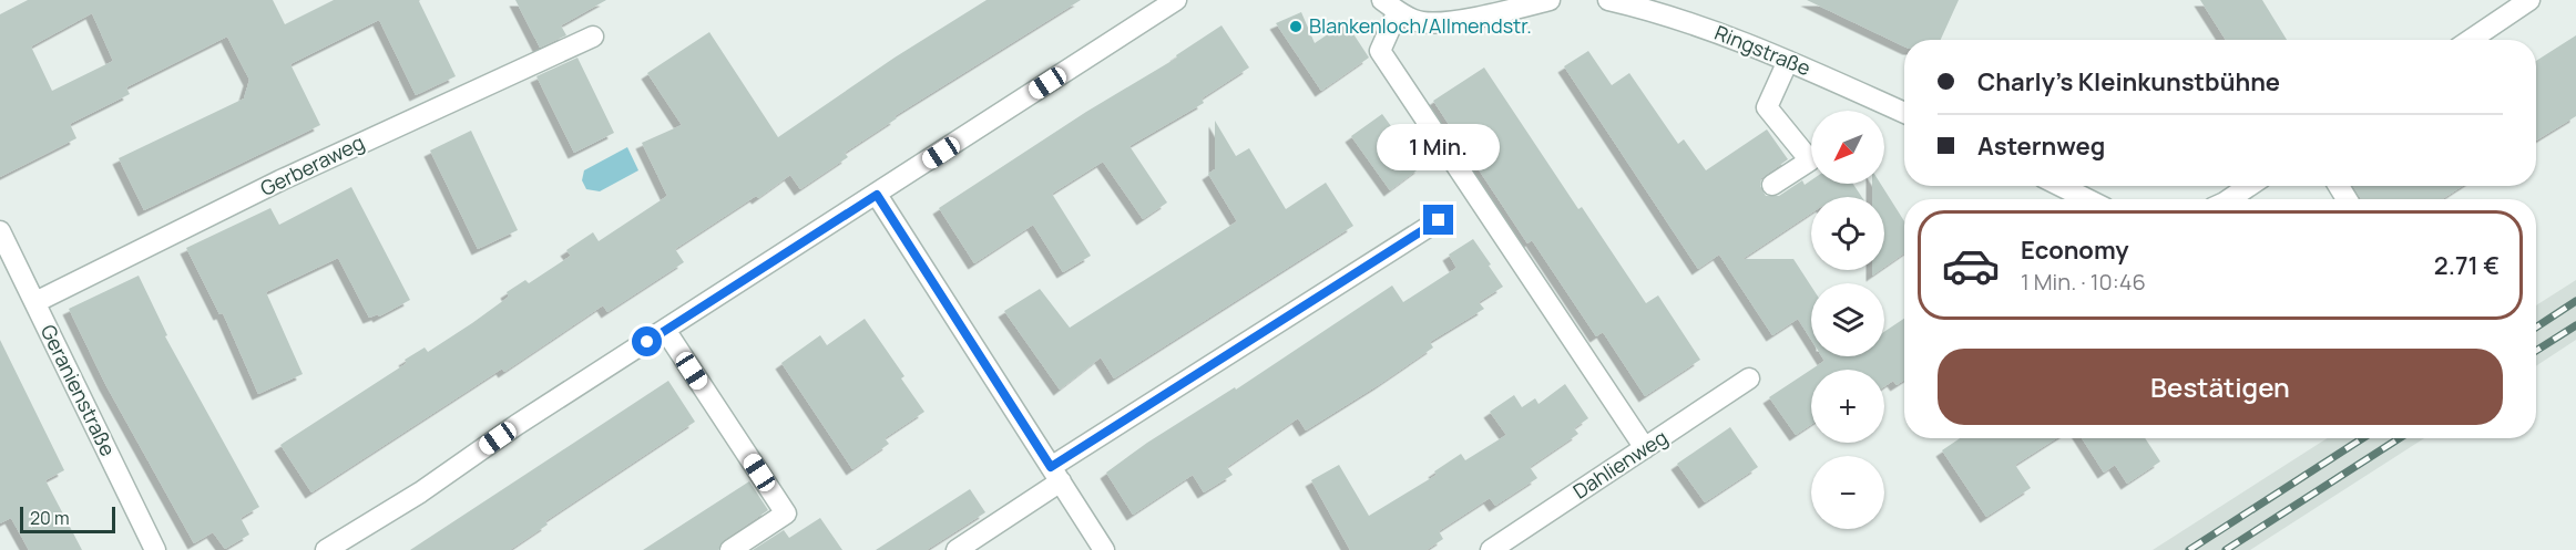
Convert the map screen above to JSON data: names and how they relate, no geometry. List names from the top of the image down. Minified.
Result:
{"streets":{"street":["Ringstraße","Gerberaweg","Geranienstraße","Dahlienweg"]},"crossings":[["Gerberaweg","Geranienstraße"]],"places":["Blankenloch/Allmendstr."],"scale_bar":"20 m","north":"bottom left","page":{"banner":["Charly's Kleinkunstbühne","Asternweg"],"map_buttons":["+","−"],"bubble":"1 Min.","list":[{"name":"Economy","note":"1 Min. · 10:46","value":"2.71 €"}],"buttons":"Bestätigen","scale":"20 m"}}
